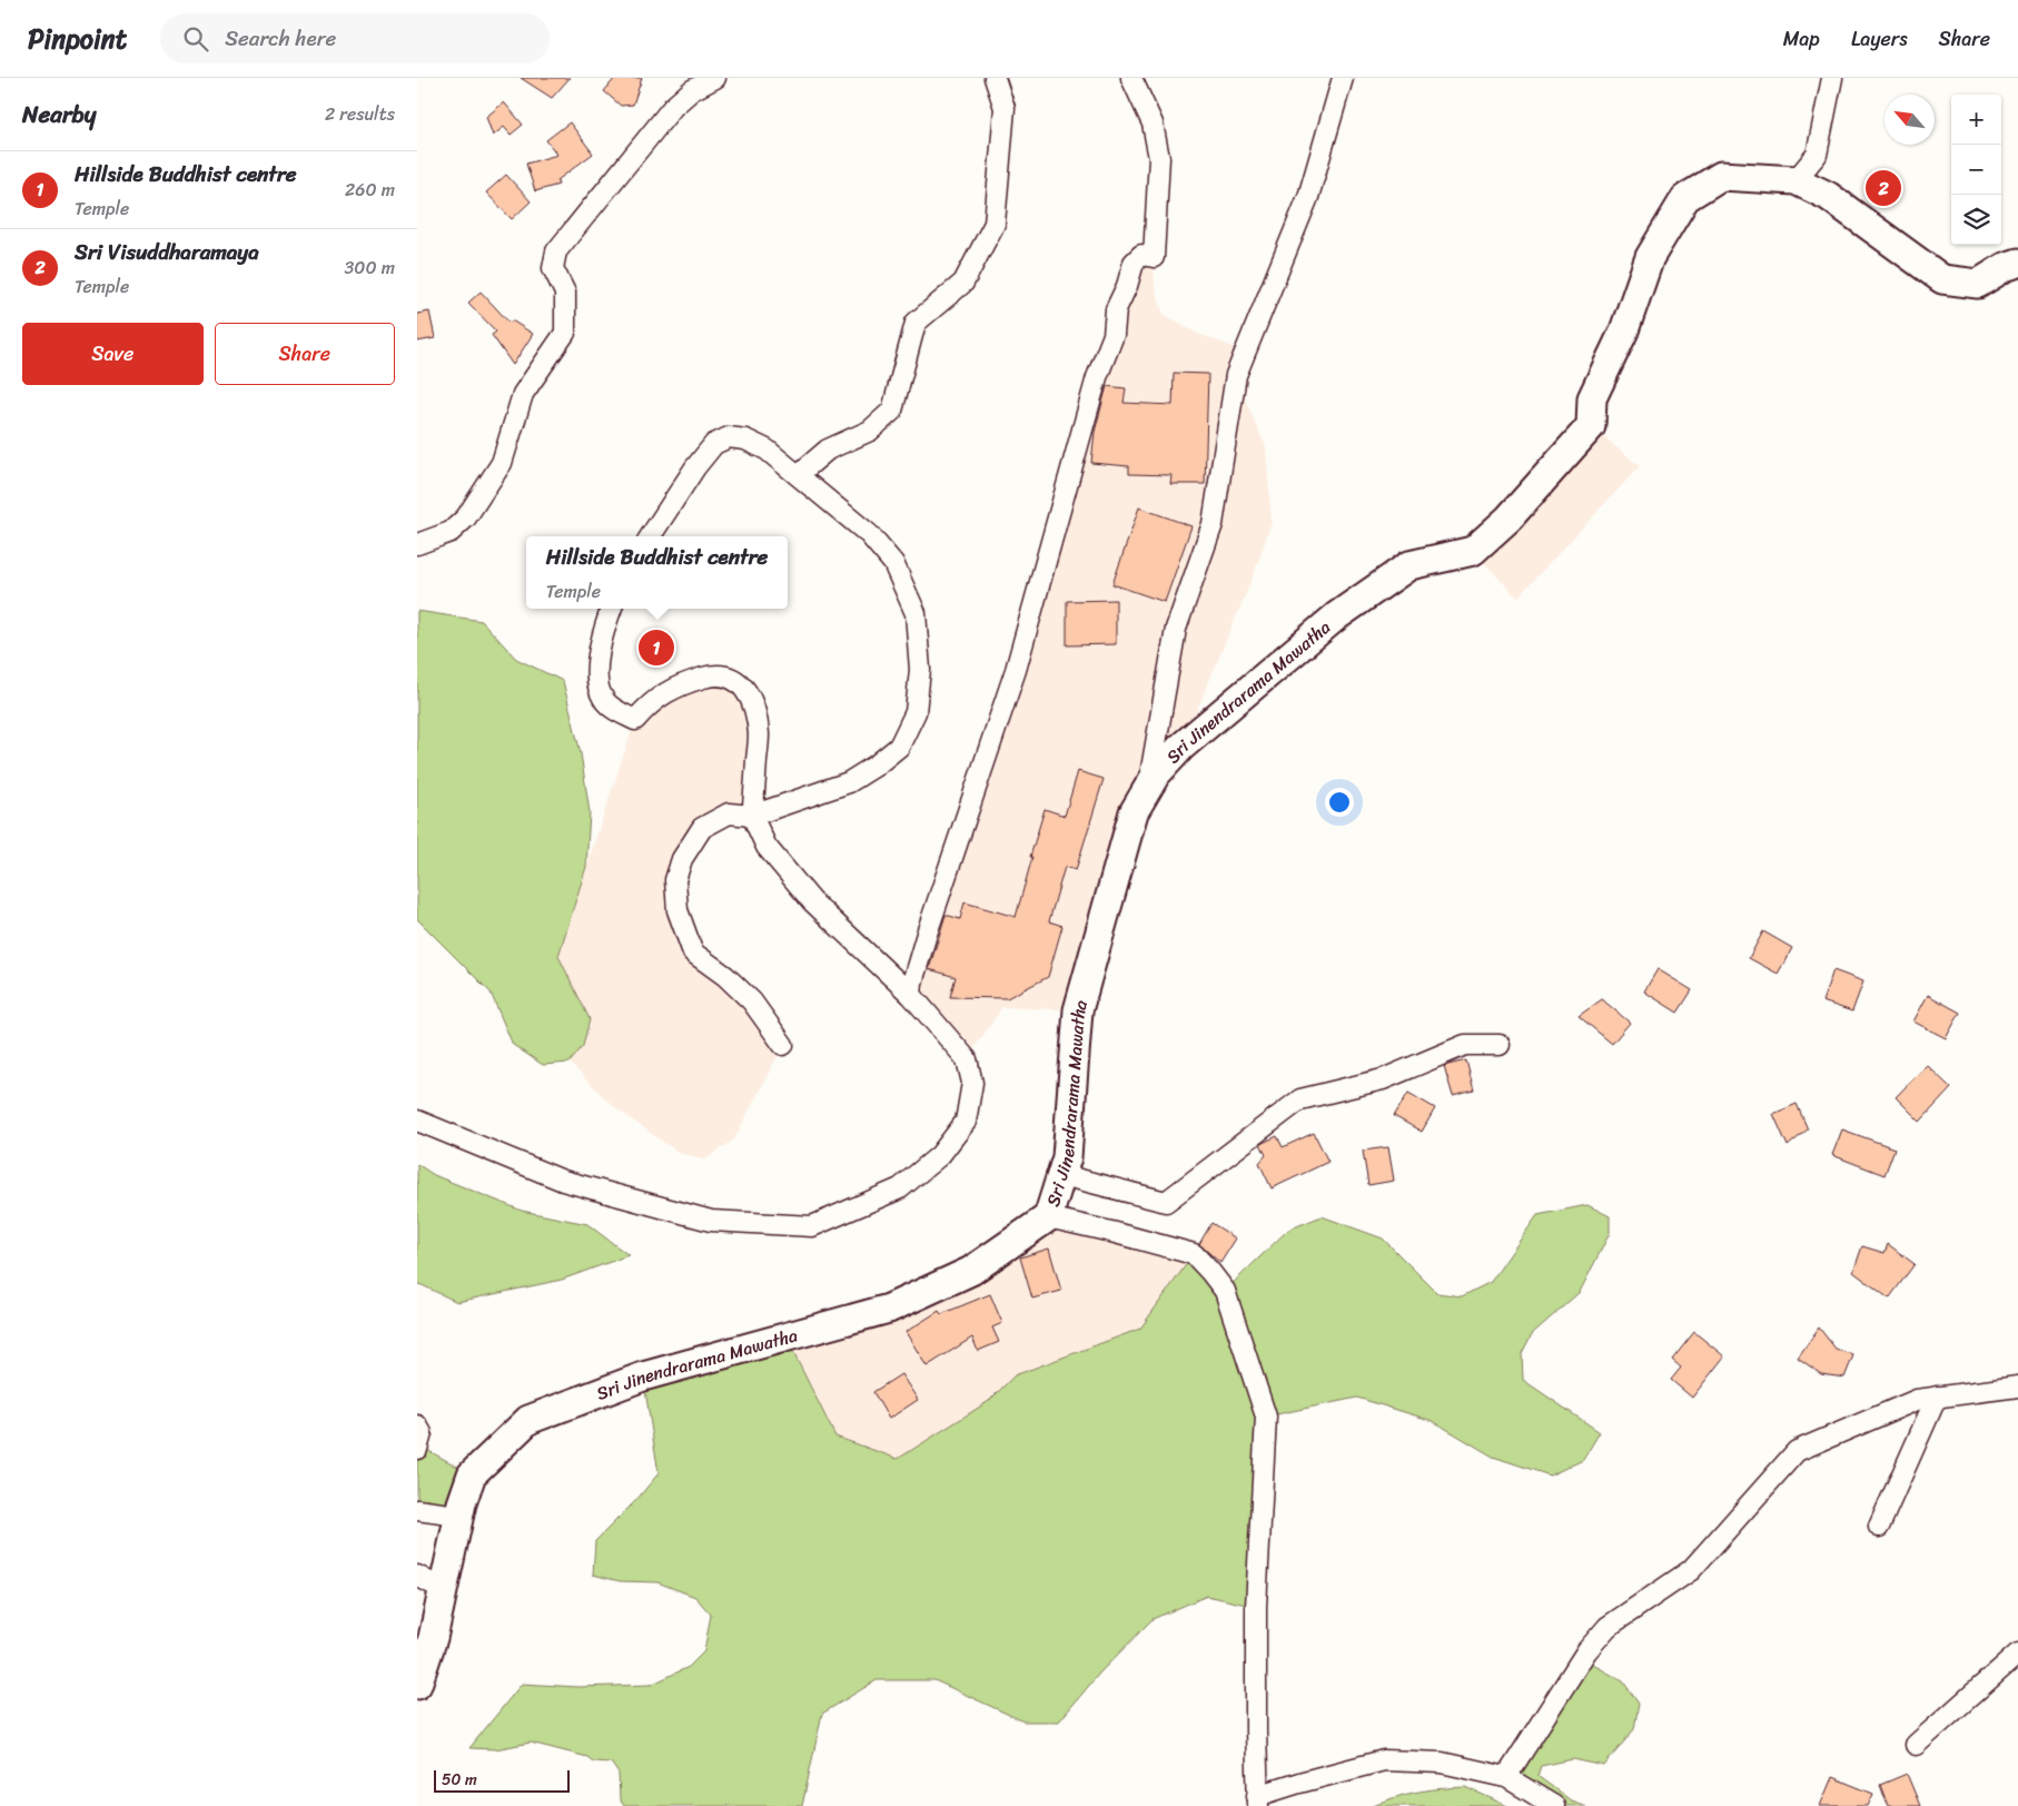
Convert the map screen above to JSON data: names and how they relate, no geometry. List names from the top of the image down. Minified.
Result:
{"streets":{"main road":["Sri Jinendrarama Mawatha"]},"scale_bar":"50 m","north":"top left","page":{"header":"Pinpoint","search":"Search here","nav":["Map","Layers","Share"],"heading":["Nearby","2 results"],"map_buttons":["+","−"],"list":[{"mark":"1","name":"Hillside Buddhist centre","note":"Temple","value":"260 m"},{"mark":"2","name":"Sri Visuddharamaya","note":"Temple","value":"300 m"}],"pins":["2","1"],"buttons":["Save","Share"],"popup":["Hillside Buddhist centre","Temple"],"scale":"50 m"}}
